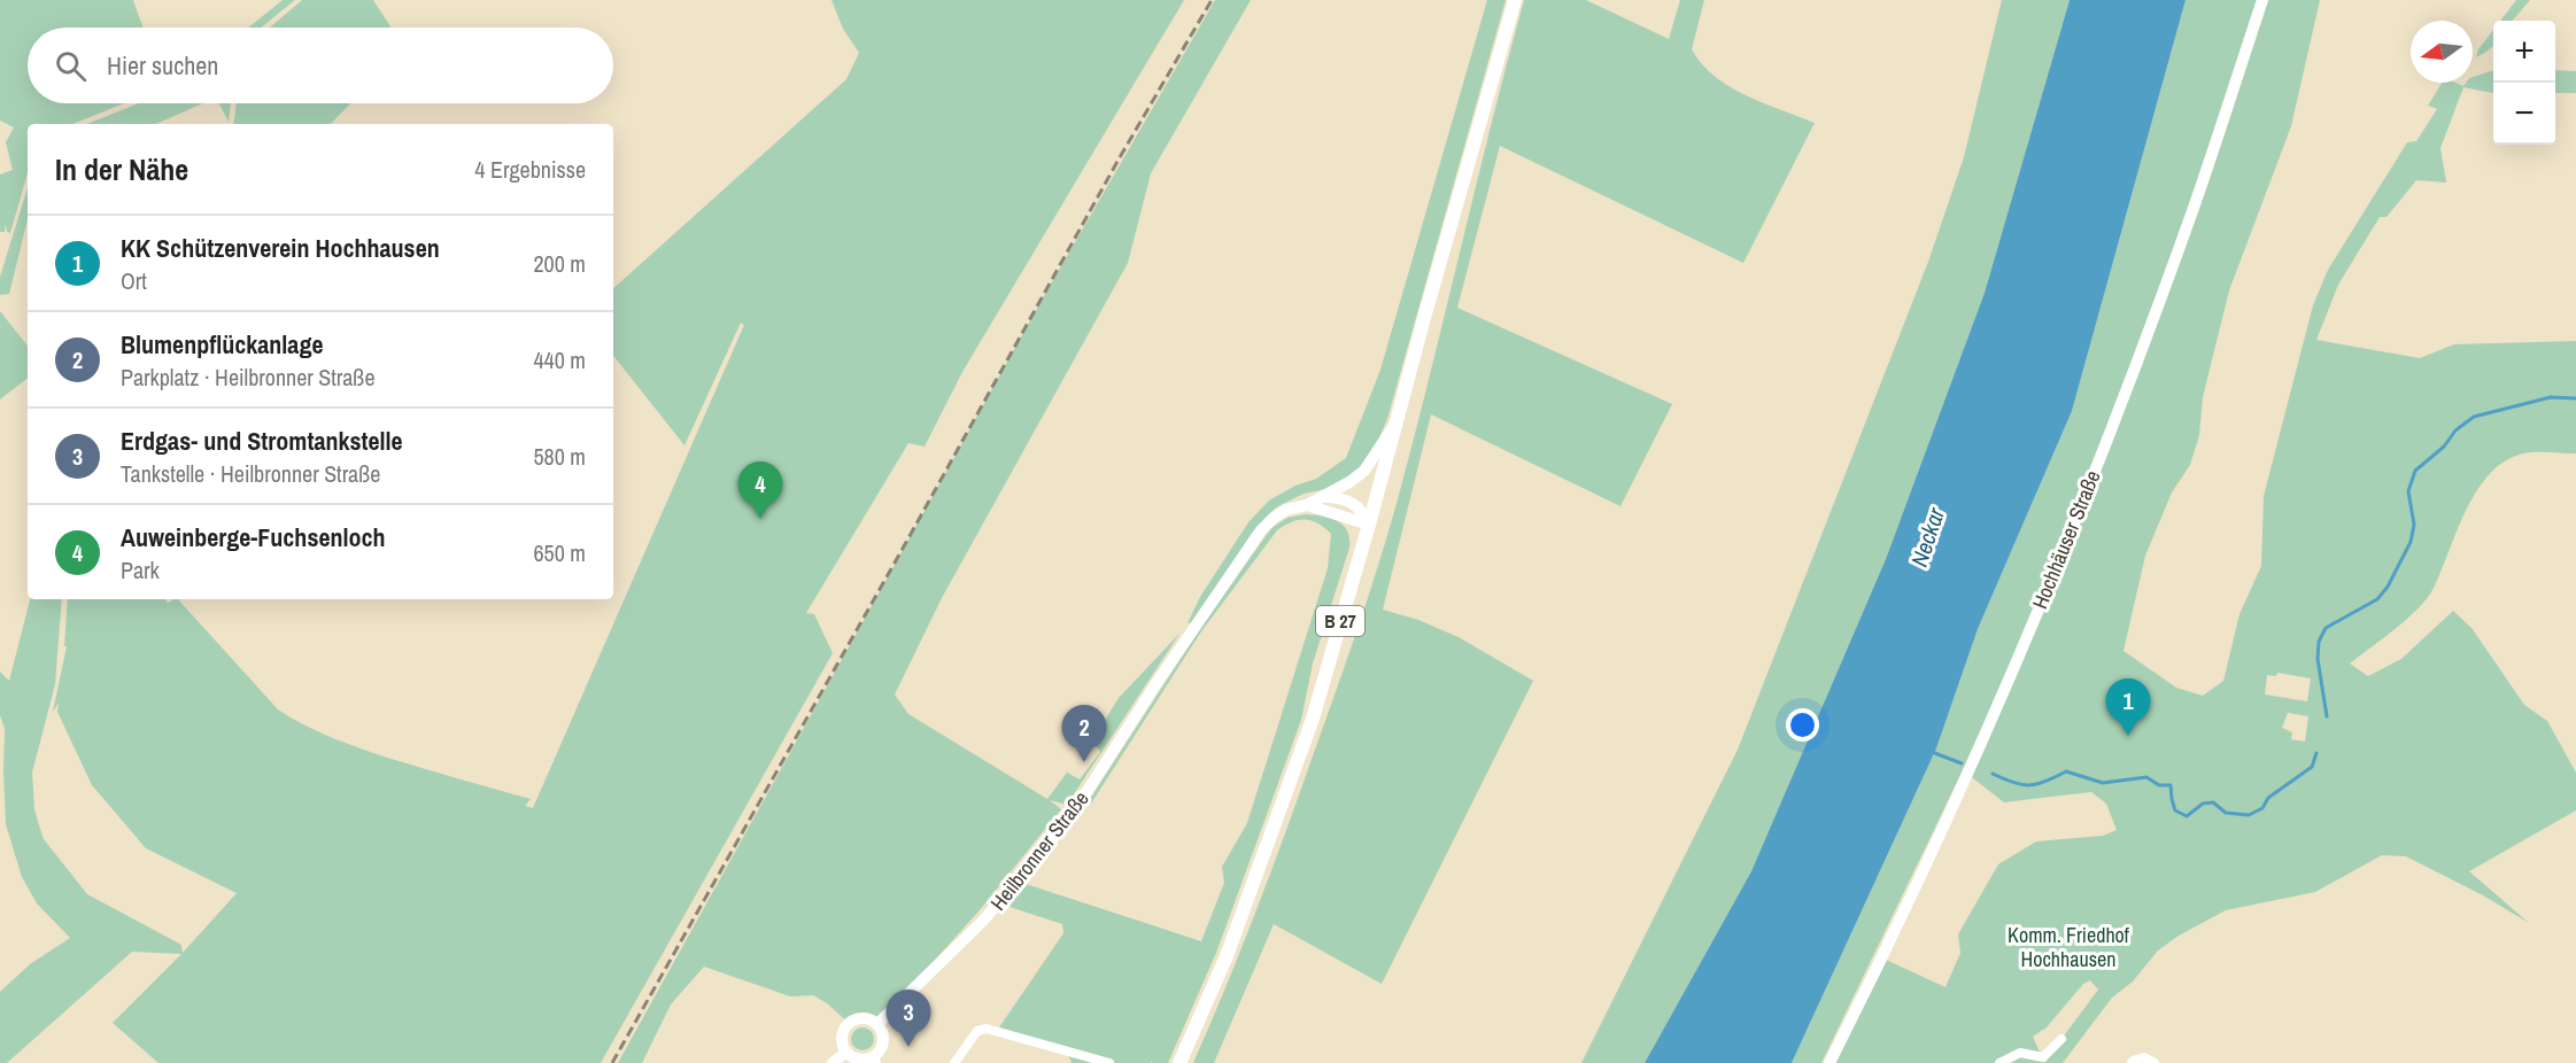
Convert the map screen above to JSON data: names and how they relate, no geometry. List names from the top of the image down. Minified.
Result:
{"streets":{"main road":["Hochhäuser Straße","B 27","Heilbronner Straße"]},"crossings":[["B 27","Heilbronner Straße"]],"water":["Neckar"],"parks":["Komm. Friedhof Hochhausen"],"north":"left","page":{"map_buttons":["+","−"],"search":"Hier suchen","heading":["In der Nähe","4 Ergebnisse"],"list":[{"mark":"1","name":"KK Schützenverein Hochhausen","note":"Ort","value":"200 m"},{"mark":"2","name":"Blumenpflückanlage","note":"Parkplatz · Heilbronner Straße","value":"440 m"},{"mark":"3","name":"Erdgas- und Stromtankstelle","note":"Tankstelle · Heilbronner Straße","value":"580 m"},{"mark":"4","name":"Auweinberge-Fuchsenloch","note":"Park","value":"650 m"}],"pins":["4","1","2","3"]}}
